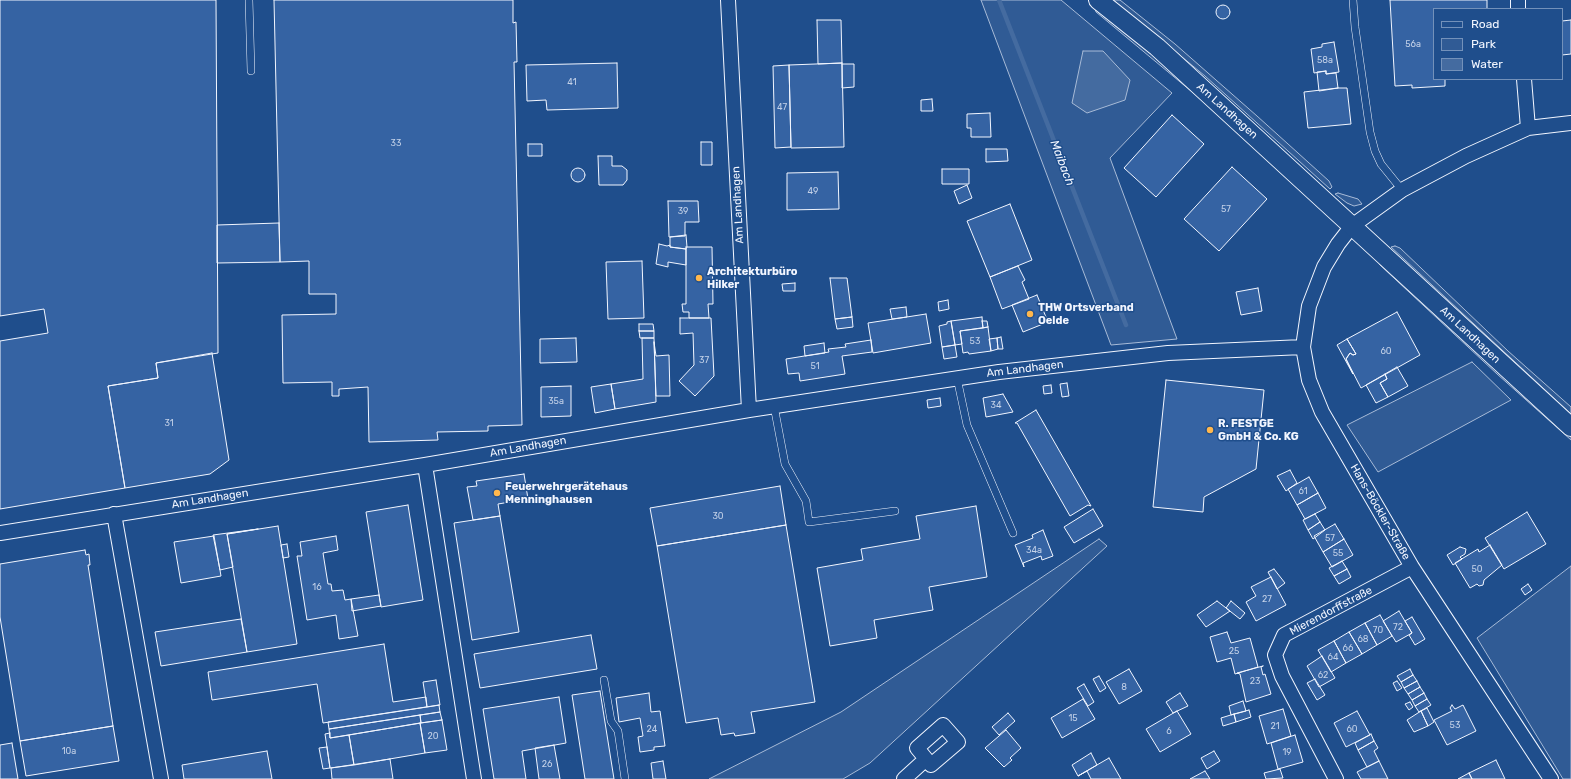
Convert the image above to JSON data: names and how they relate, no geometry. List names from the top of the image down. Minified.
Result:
{"streets":{"street":["Am Landhagen","Hans-Böckler-Straße","Mierendorffstraße"]},"crossings":[["Am Landhagen","Hans-Böckler-Straße"],["Hans-Böckler-Straße","Mierendorffstraße"]],"water":["Maibach"],"places":["Architekturbüro Hilker","THW Ortsverband Oelde","R. FESTGE GmbH & Co. KG","Feuerwehrgerätehaus Menninghausen"],"house_numbers":["56a","58a","41","47","33","49","57","39","53","60","37","51","35a","34","31","61","30","57","34a","55","50","16","27","72","70","68","66","25","64","62","23","8","15","53","21","24","60","6","20","10a","19","26"],"legend":["Road","Park","Water"]}
